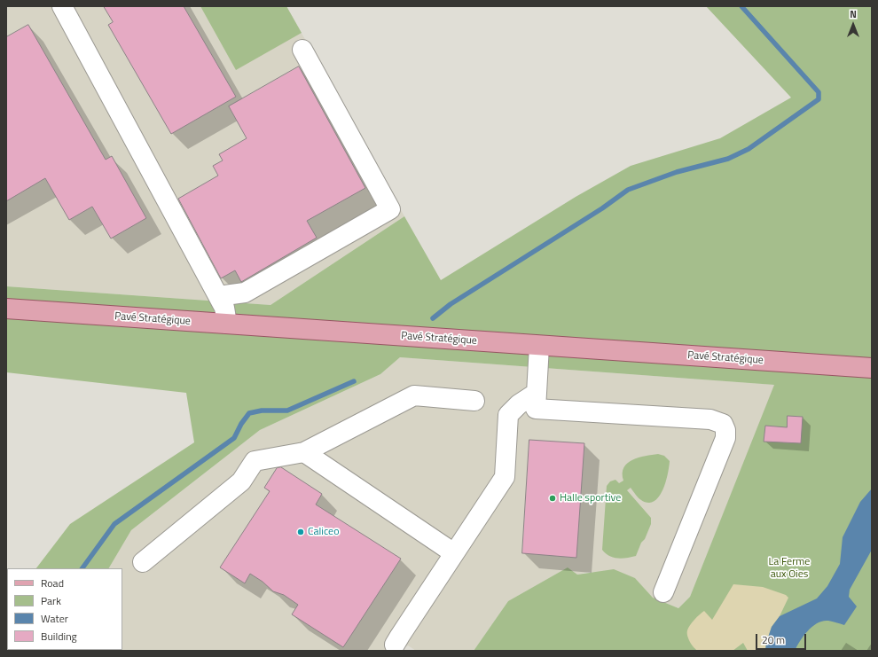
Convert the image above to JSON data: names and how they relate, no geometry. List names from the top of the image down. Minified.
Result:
{"streets":{"main road":["Pavé Stratégique"]},"parks":["La Ferme aux Oies"],"places":["Halle sportive","Caliceo"],"legend":["Road","Park","Water","Building"],"scale_bar":"20 m","north":"top"}
